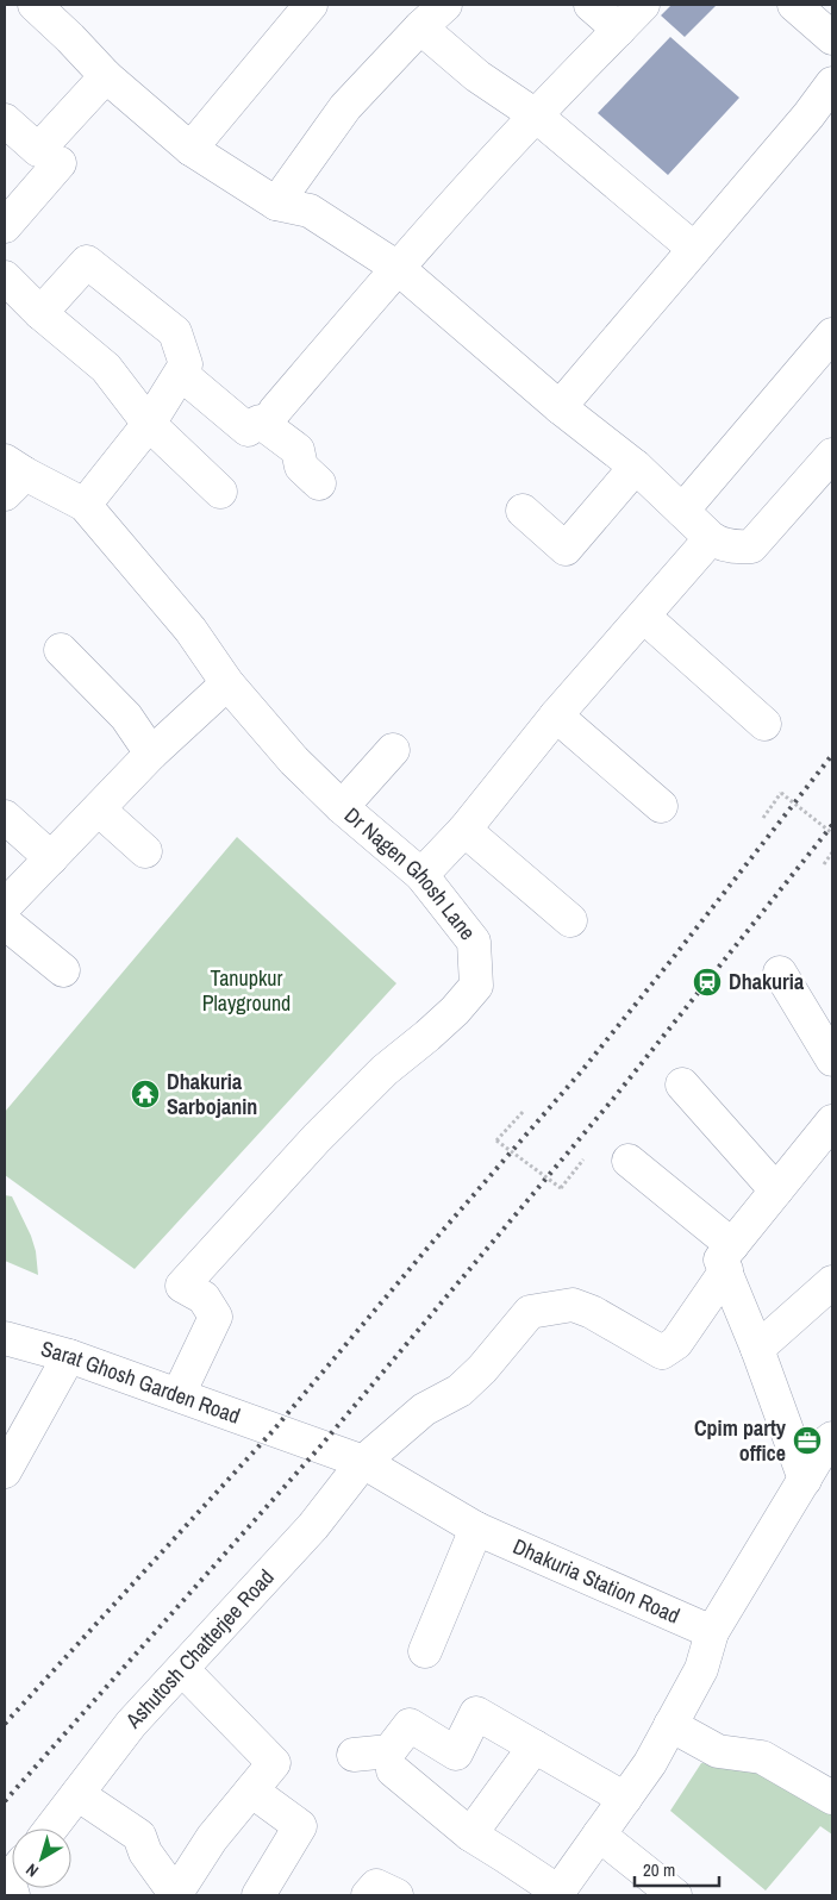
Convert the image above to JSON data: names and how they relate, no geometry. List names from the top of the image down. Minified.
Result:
{"streets":{"street":["Dr Nagen Ghosh Lane","Sarat Ghosh Garden Road","Dhakuria Station Road","Ashutosh Chatterjee Road"]},"crossings":[["Dr Nagen Ghosh Lane","Sarat Ghosh Garden Road"],["Sarat Ghosh Garden Road","Dhakuria Station Road"],["Dhakuria Station Road","Ashutosh Chatterjee Road"]],"parks":["Tanupkur Playground"],"places":{"station":["Dhakuria"],"temple":["Dhakuria Sarbojanin"],"office":["Cpim party office"]},"scale_bar":"20 m","north":"bottom left"}
